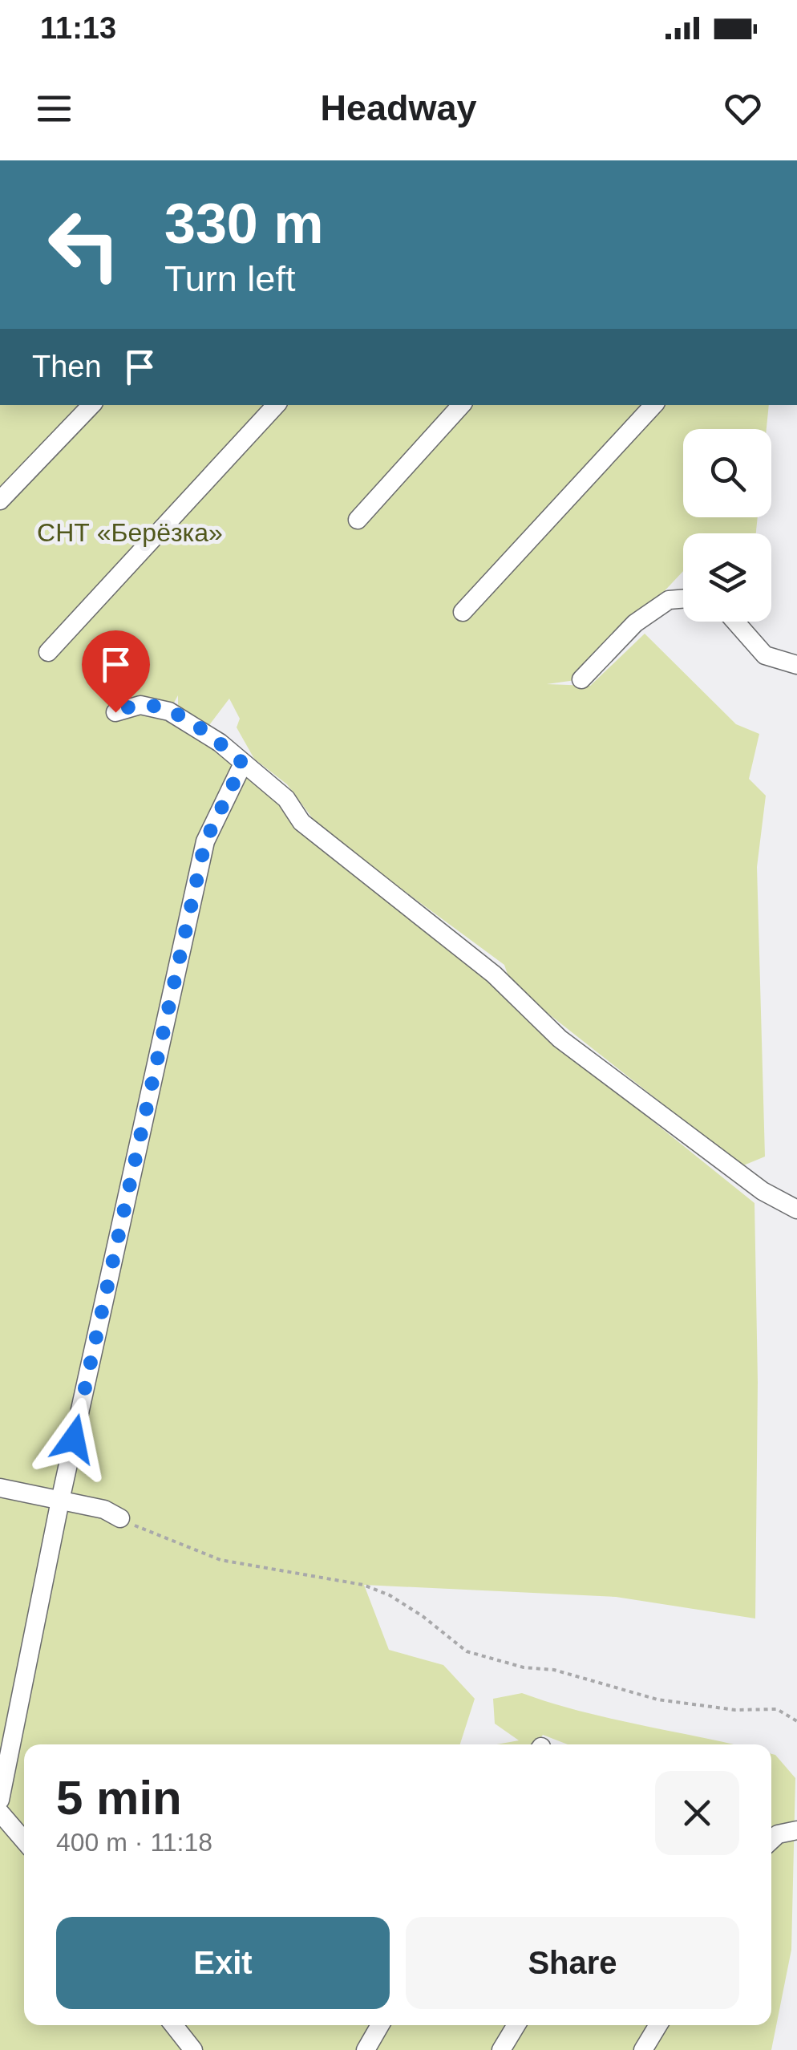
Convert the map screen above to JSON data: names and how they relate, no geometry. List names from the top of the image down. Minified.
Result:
{"parks":["СНТ «Берёзка»"],"page":{"status":"11:13","header":"Headway","turn":["330 m","Turn left"],"then":"Then","heading":["5 min","400 m · 11:18"],"buttons":["Exit","Share"]}}
